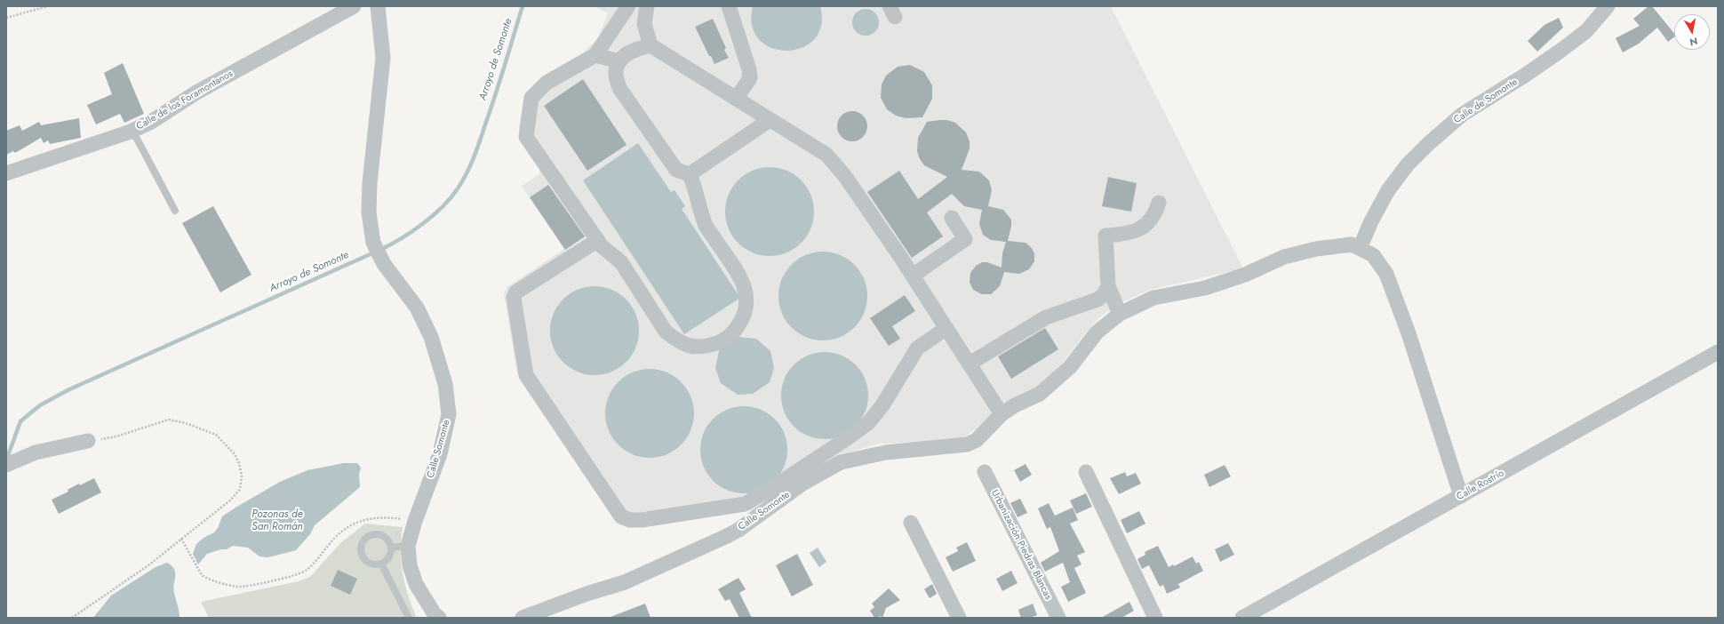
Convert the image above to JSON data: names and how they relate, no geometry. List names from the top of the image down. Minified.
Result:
{"streets":{"street":["Calle de los Foramontanos","Calle de Somonte","Calle Somonte","Calle Rostrío","Urbanización Piedras Blancas"]},"crossings":[["Calle de Somonte","Calle Somonte"]],"water":["Arroyo de Somonte","Pozonas de San Román"],"north":"bottom"}
